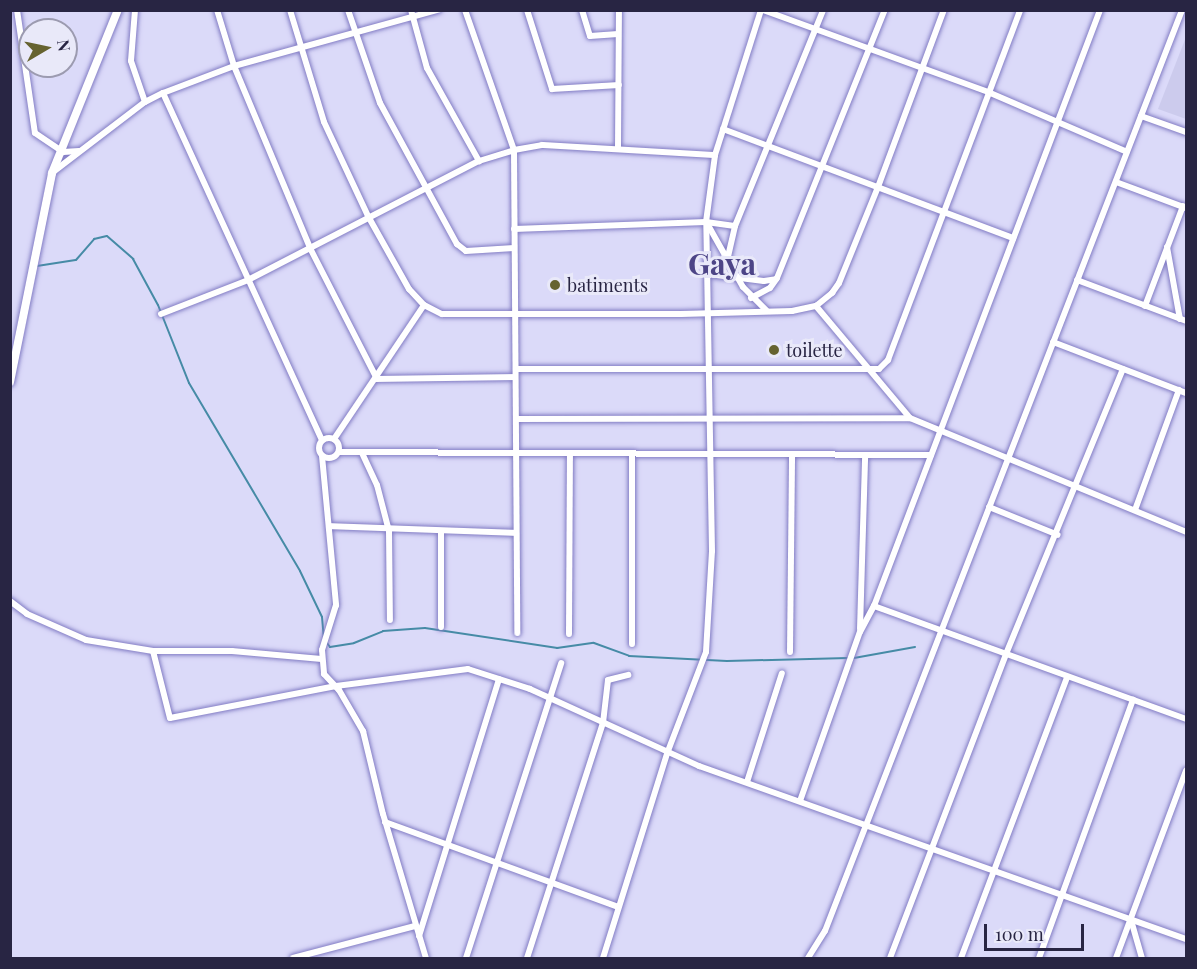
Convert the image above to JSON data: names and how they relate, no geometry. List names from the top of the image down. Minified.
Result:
{"districts":["Gaya"],"places":["batiments","toilette"],"scale_bar":"100 m","north":"right"}
